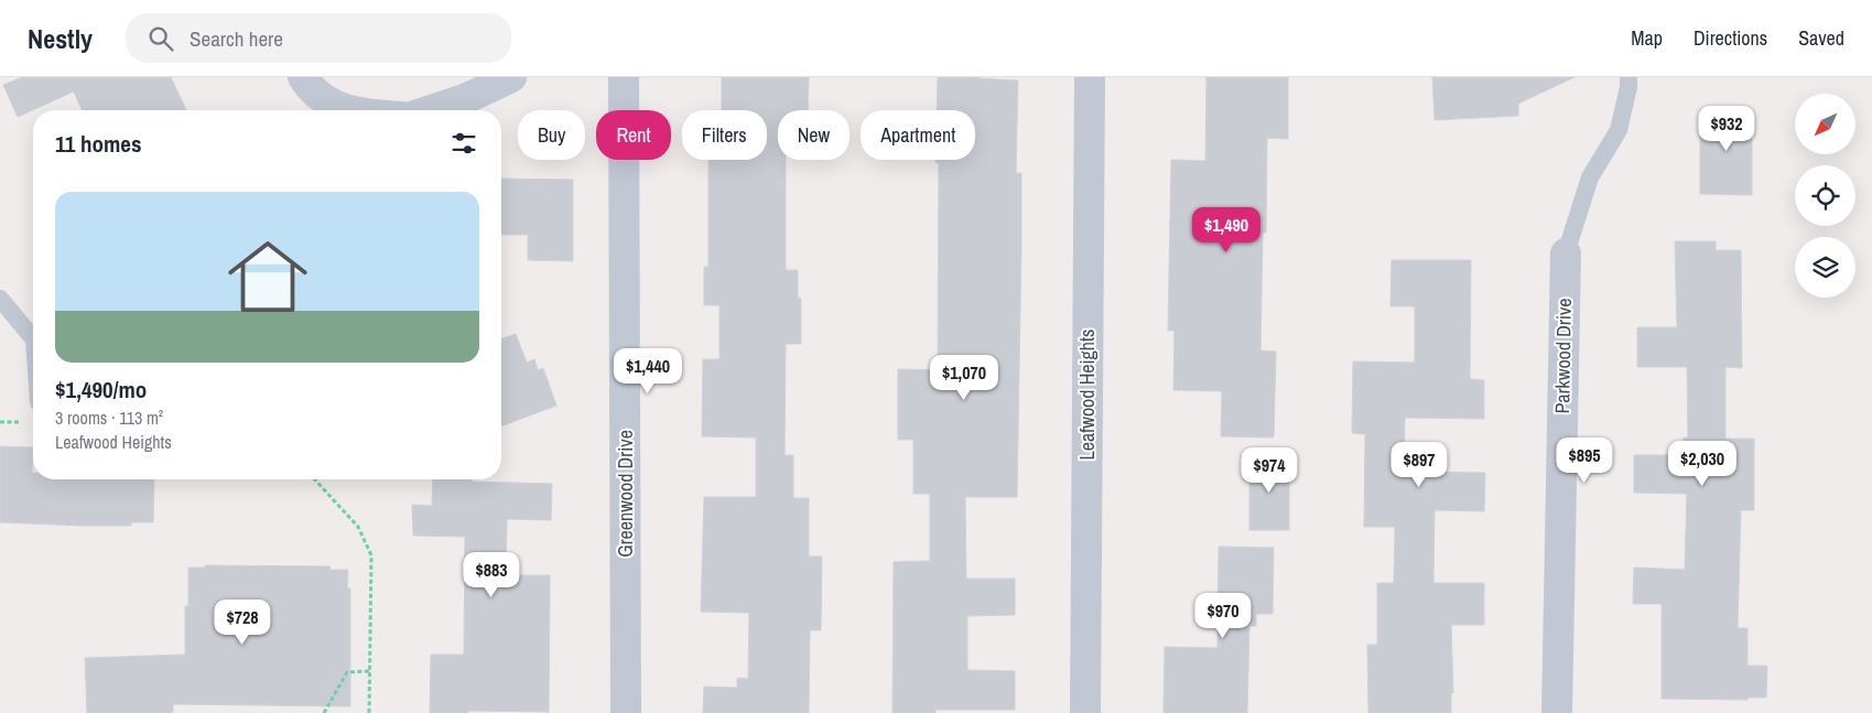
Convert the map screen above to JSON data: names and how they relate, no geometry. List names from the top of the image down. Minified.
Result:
{"streets":{"street":["Parkwood Drive","Leafwood Heights","Greenwood Drive"]},"north":"bottom left","page":{"header":"Nestly","search":"Search here","nav":["Map","Directions","Saved"],"price":["$932","$1,490","$1,440","$1,070","$895","$2,030","$897","$974","$883","$970","$728"],"chip":["Buy","Rent","Filters","New","Apartment"],"heading":"11 homes","list":[{"name":"$1,490/mo","note":"3 rooms · 113 m² · Leafwood Heights"}]}}
